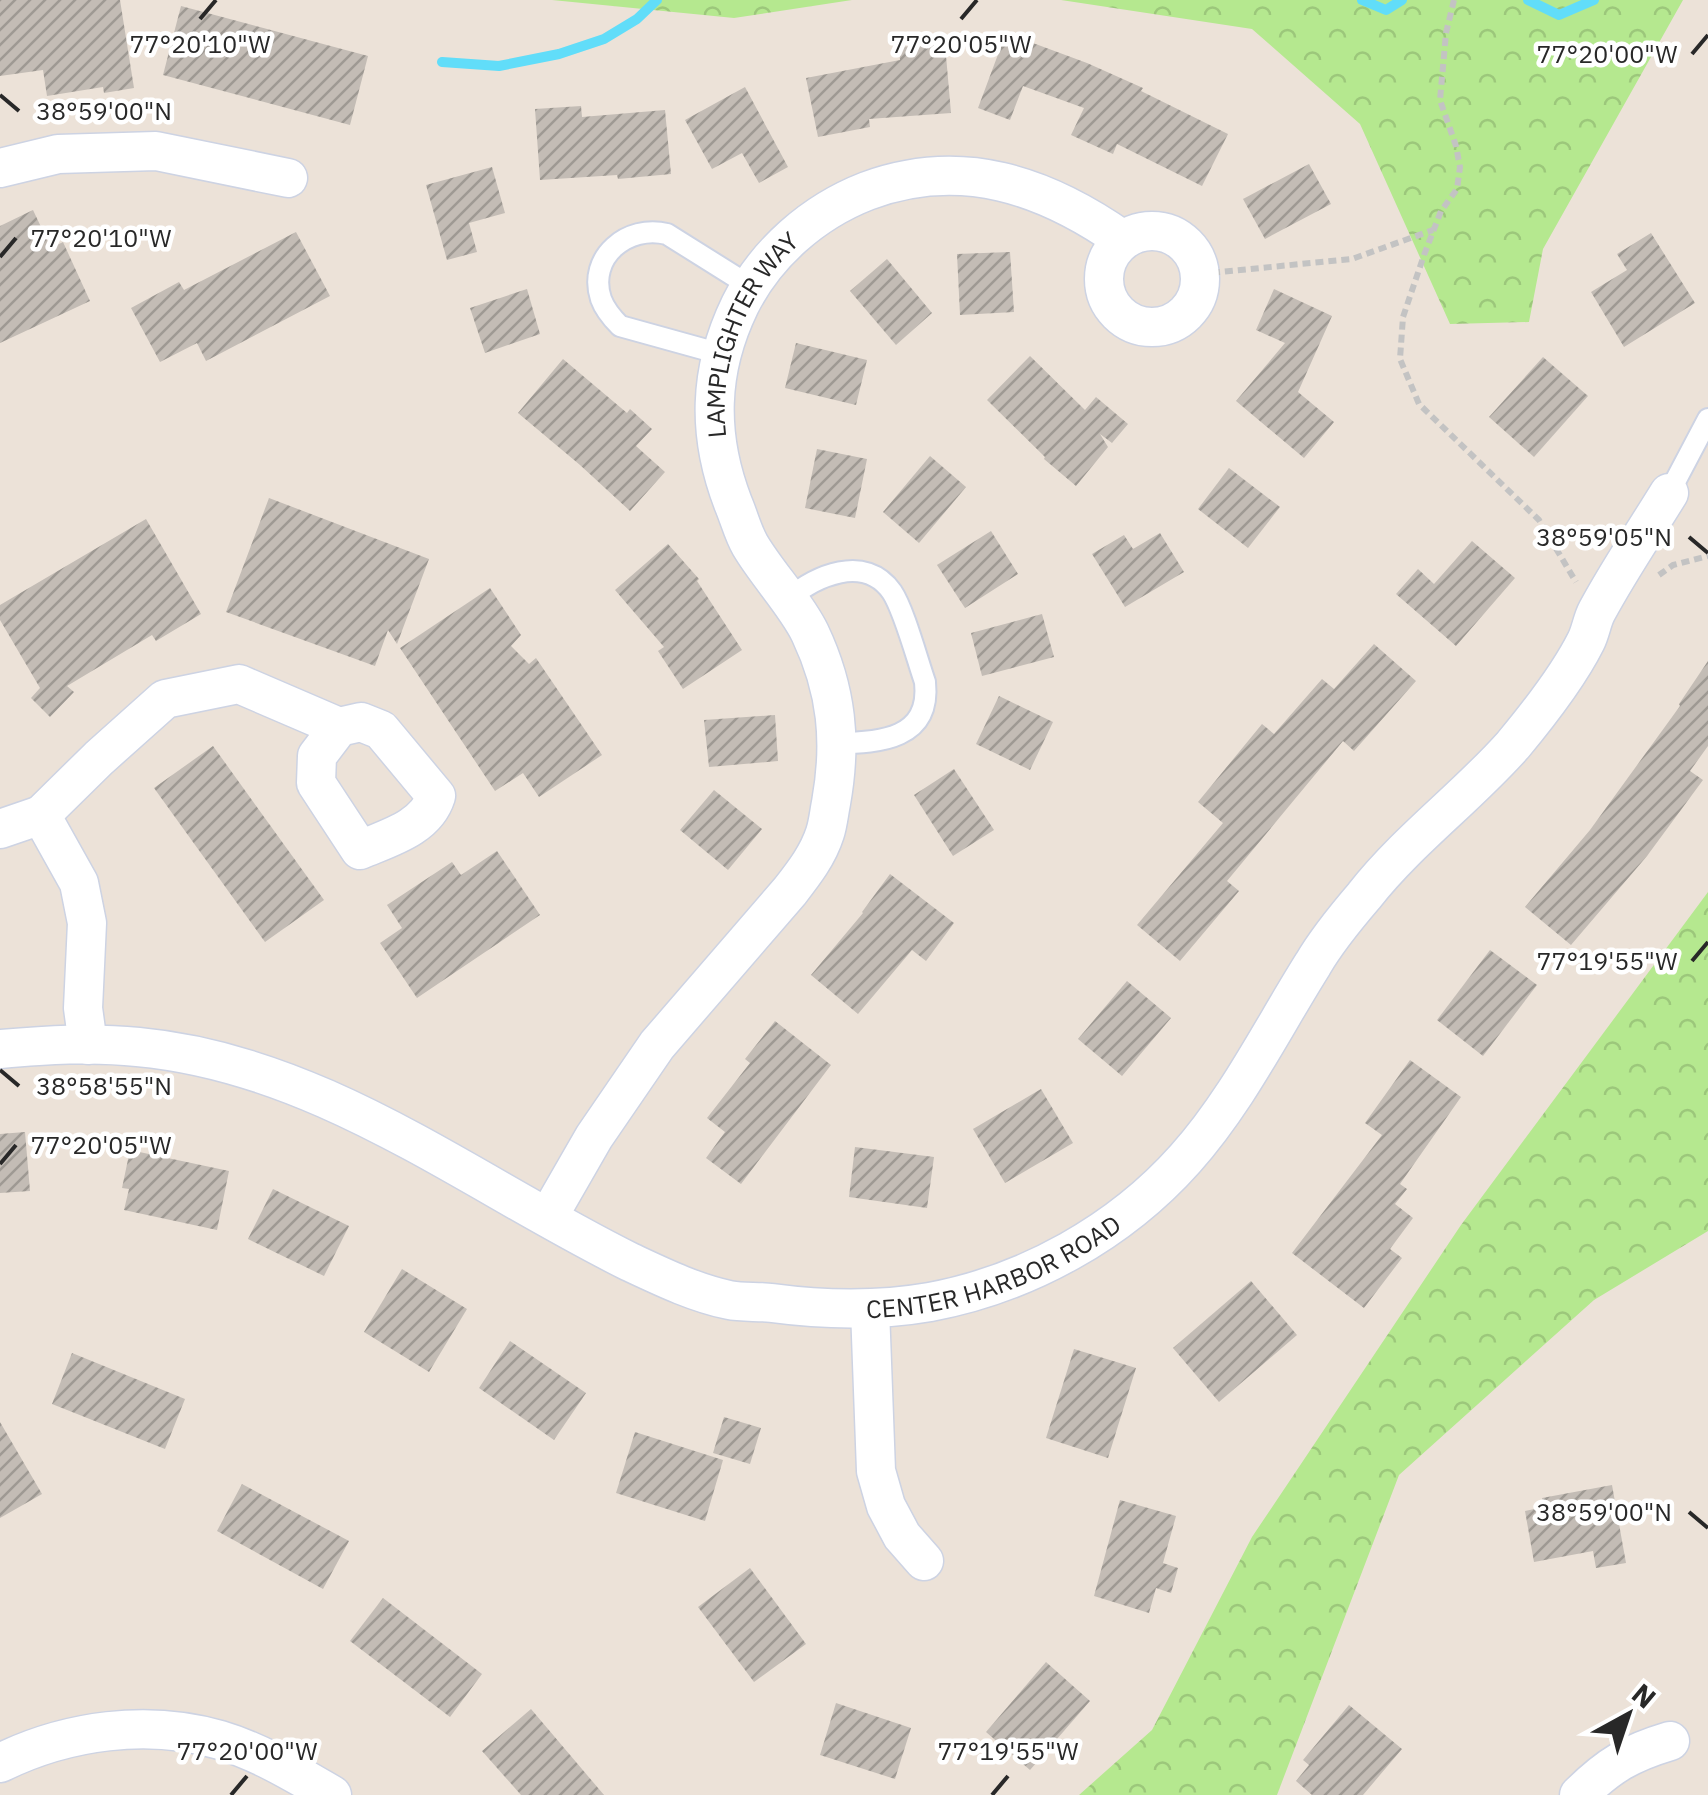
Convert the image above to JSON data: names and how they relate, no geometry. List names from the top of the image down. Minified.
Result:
{"streets":{"street":["LAMPLIGHTER WAY","CENTER HARBOR ROAD"]},"crossings":[["LAMPLIGHTER WAY","CENTER HARBOR ROAD"]],"north":"top right","coordinates":["77°20'10\"W","77°20'05\"W","77°20'00\"W","38°59'00\"N","38°59'05\"N","77°19'55\"W","38°58'55\"N"]}
